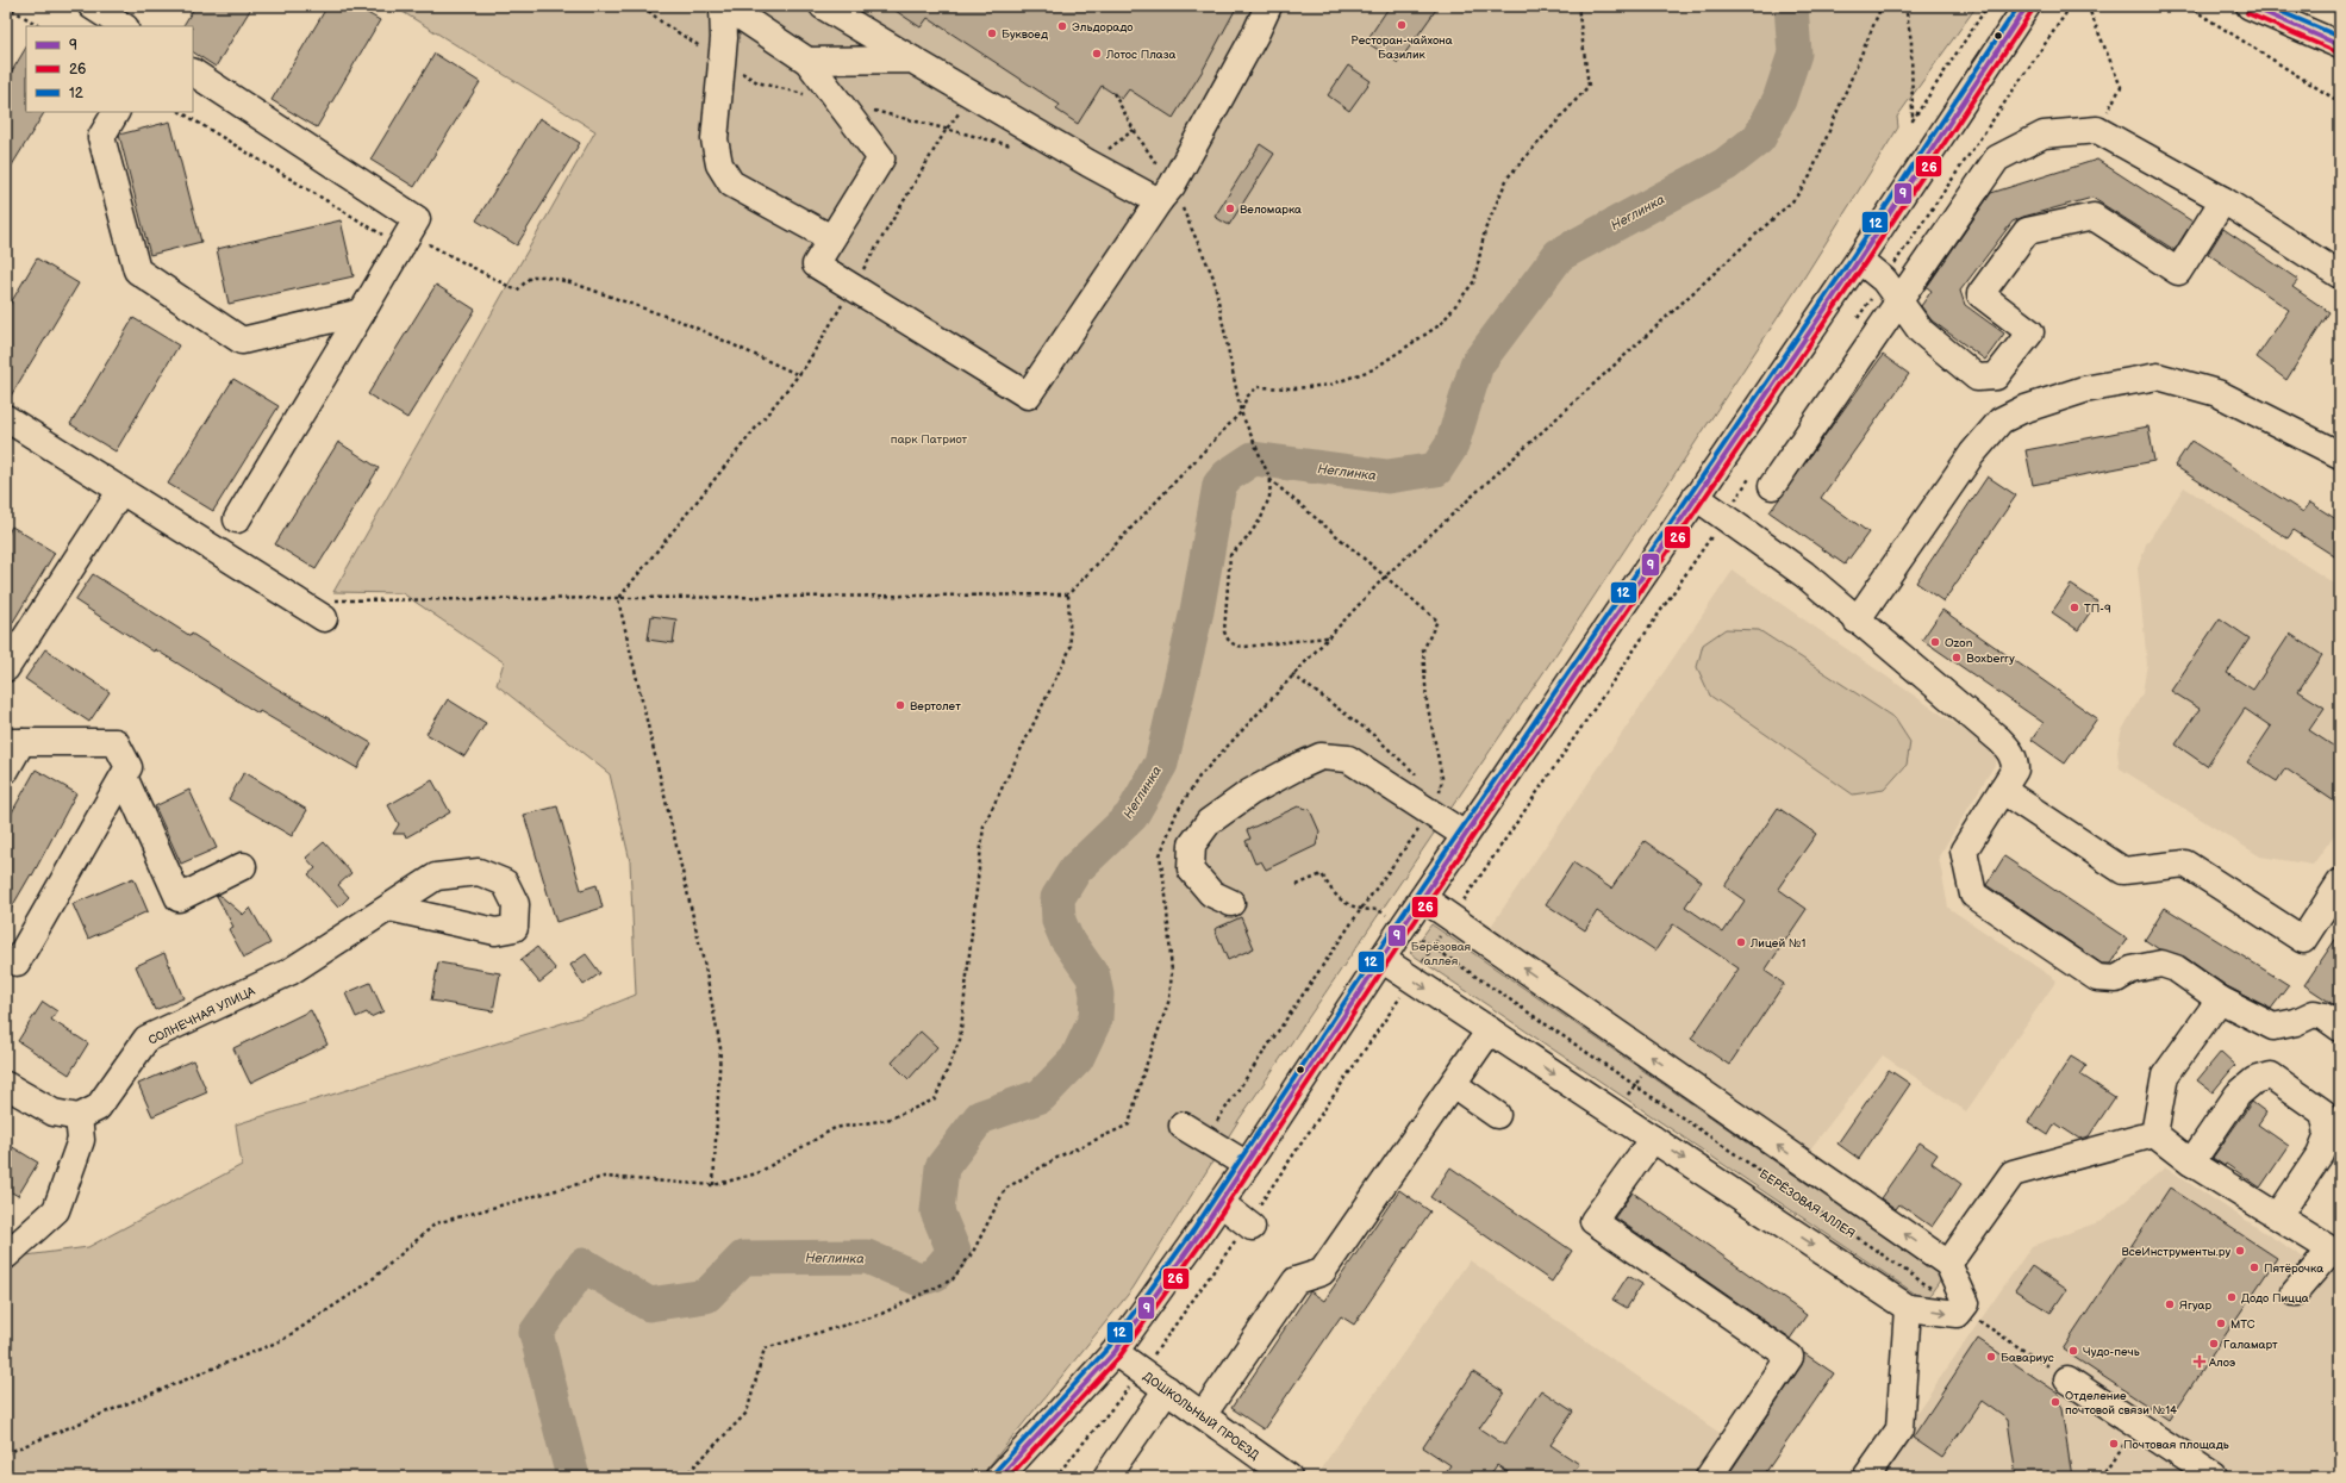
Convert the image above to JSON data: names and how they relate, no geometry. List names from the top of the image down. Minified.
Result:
{"streets":{"street":["СОЛНЕЧНАЯ УЛИЦА","ДОШКОЛЬНЫЙ ПРОЕЗД"],"path":["БЕРЁЗОВАЯ АЛЛЕЯ"]},"water":["Неглинка"],"parks":["парк Патриот","Берёзовая аллея"],"places":{"other":["Ресторан-чайхона Базилик","Эльдорадо","Буквоед","Лотос Плаза","Веломарка","ТП-9","Ozon","Boxberry","Вертолет","Лицей №1","ВсеИнструменты.ру","Пятёрочка","Додо Пицца","Ягуар","МТС","Галамарт","Чудо-печь","Бавариус","Отделение почтовой связи №14","Почтовая площадь"],"health":["Алоэ"]},"lines":["transit line 9","transit line 12","transit line 26"],"legend":["9","26","12"]}
